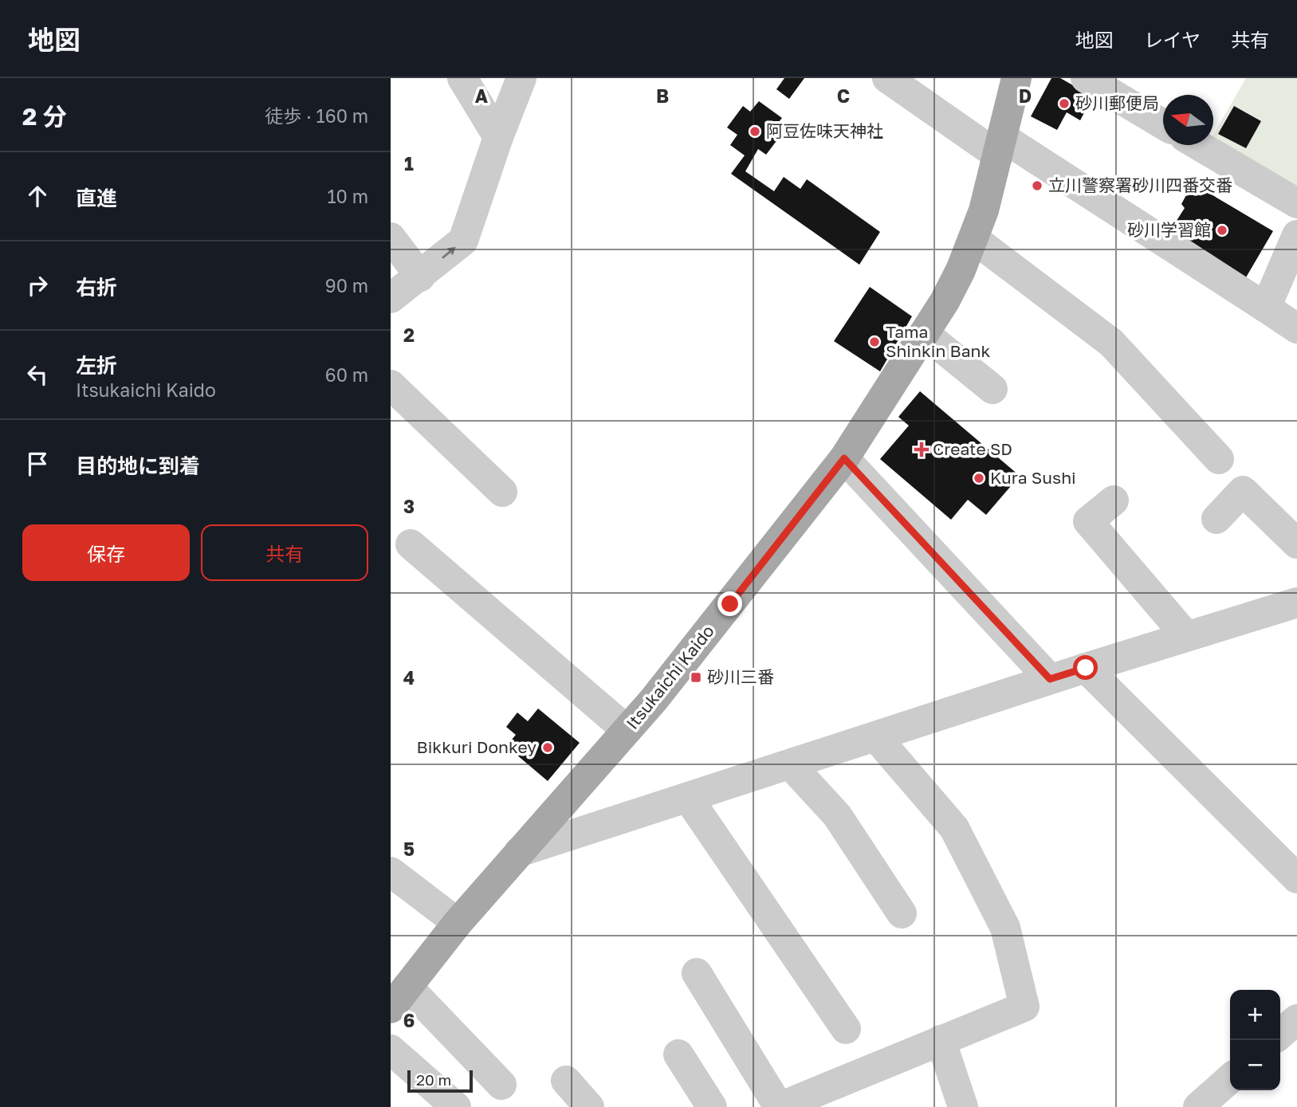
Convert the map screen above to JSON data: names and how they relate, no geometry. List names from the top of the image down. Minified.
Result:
{"streets":{"main road":["Itsukaichi Kaido"]},"places":{"other":["砂川郵便局","阿豆佐味天神社","立川警察署砂川四番交番","砂川学習館","Tama Shinkin Bank","Kura Sushi","Bikkuri Donkey"],"health":["Create SD"],"transit":["砂川三番"]},"scale_bar":"20 m","north":"left","page":{"header":"地図","nav":["地図","レイヤ","共有"],"heading":["2 分","徒歩 · 160 m"],"list":[["直進","10 m"],["右折","90 m"],["左折","Itsukaichi Kaido","60 m"],"目的地に到着"],"buttons":["保存","共有"],"map_buttons":["+","−"],"scale":"20 m"},"grid":{"columns":["A","B","C","D"],"rows":["1","2","3","4","5","6"]}}
